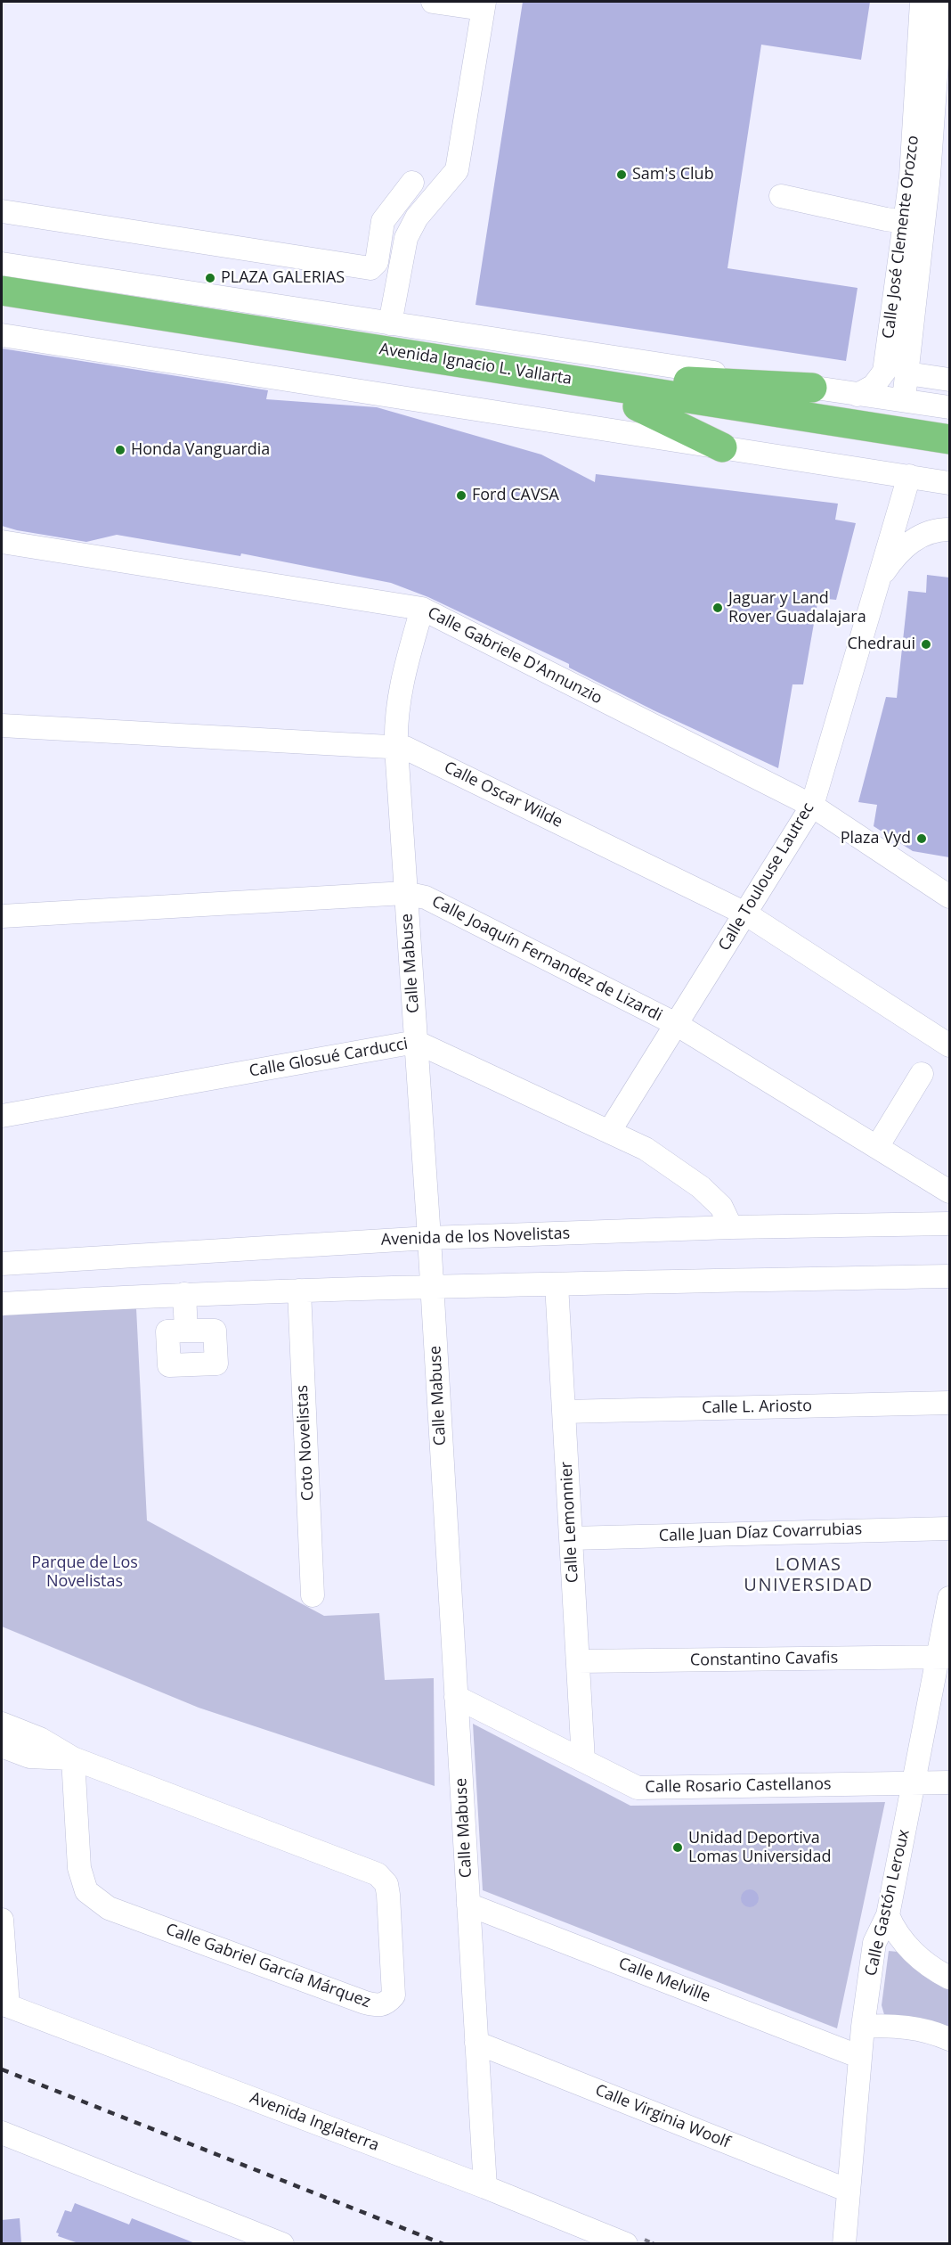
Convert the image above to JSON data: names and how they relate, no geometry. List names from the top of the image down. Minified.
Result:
{"streets":{"highway":["Avenida Ignacio L. Vallarta"],"street":["Calle José Clemente Orozco","Calle Gabriele D'Annunzio","Calle Oscar Wilde","Calle Toulouse Lautrec","Calle Joaquín Fernandez de Lizardi","Calle Mabuse","Calle Glosué Carducci","Avenida de los Novelistas","Calle L. Ariosto","Coto Novelistas","Calle Lemonnier","Calle Juan Díaz Covarrubias","Constantino Cavafis","Calle Rosario Castellanos","Calle Gastón Leroux","Calle Gabriel García Márquez","Calle Melville","Calle Virginia Woolf","Avenida Inglaterra"]},"crossings":[["Calle José Clemente Orozco","Avenida Ignacio L. Vallarta"],["Calle Gabriele D'Annunzio","Calle Toulouse Lautrec"],["Calle Gabriele D'Annunzio","Calle Mabuse"],["Calle Oscar Wilde","Calle Toulouse Lautrec"],["Calle Oscar Wilde","Calle Mabuse"],["Calle Toulouse Lautrec","Calle Joaquín Fernandez de Lizardi"],["Calle Toulouse Lautrec","Calle Glosué Carducci"],["Calle Joaquín Fernandez de Lizardi","Calle Mabuse"],["Calle Mabuse","Calle Glosué Carducci"],["Calle Mabuse","Avenida de los Novelistas"],["Calle Mabuse","Calle Rosario Castellanos"],["Calle Mabuse","Calle Melville"],["Calle Mabuse","Calle Virginia Woolf"],["Calle Mabuse","Avenida Inglaterra"],["Calle Glosué Carducci","Avenida de los Novelistas"],["Calle L. Ariosto","Calle Lemonnier"],["Calle Lemonnier","Calle Juan Díaz Covarrubias"],["Calle Lemonnier","Constantino Cavafis"],["Calle Lemonnier","Calle Rosario Castellanos"],["Constantino Cavafis","Calle Gastón Leroux"],["Calle Rosario Castellanos","Calle Gastón Leroux"],["Calle Gastón Leroux","Calle Melville"],["Calle Gastón Leroux","Calle Virginia Woolf"]],"districts":["LOMAS UNIVERSIDAD"],"parks":["Parque de Los Novelistas"],"places":["Sam's Club","PLAZA GALERIAS","Honda Vanguardia","Ford CAVSA","Jaguar y Land Rover Guadalajara","Chedraui","Plaza Vyd","Unidad Deportiva Lomas Universidad"]}
